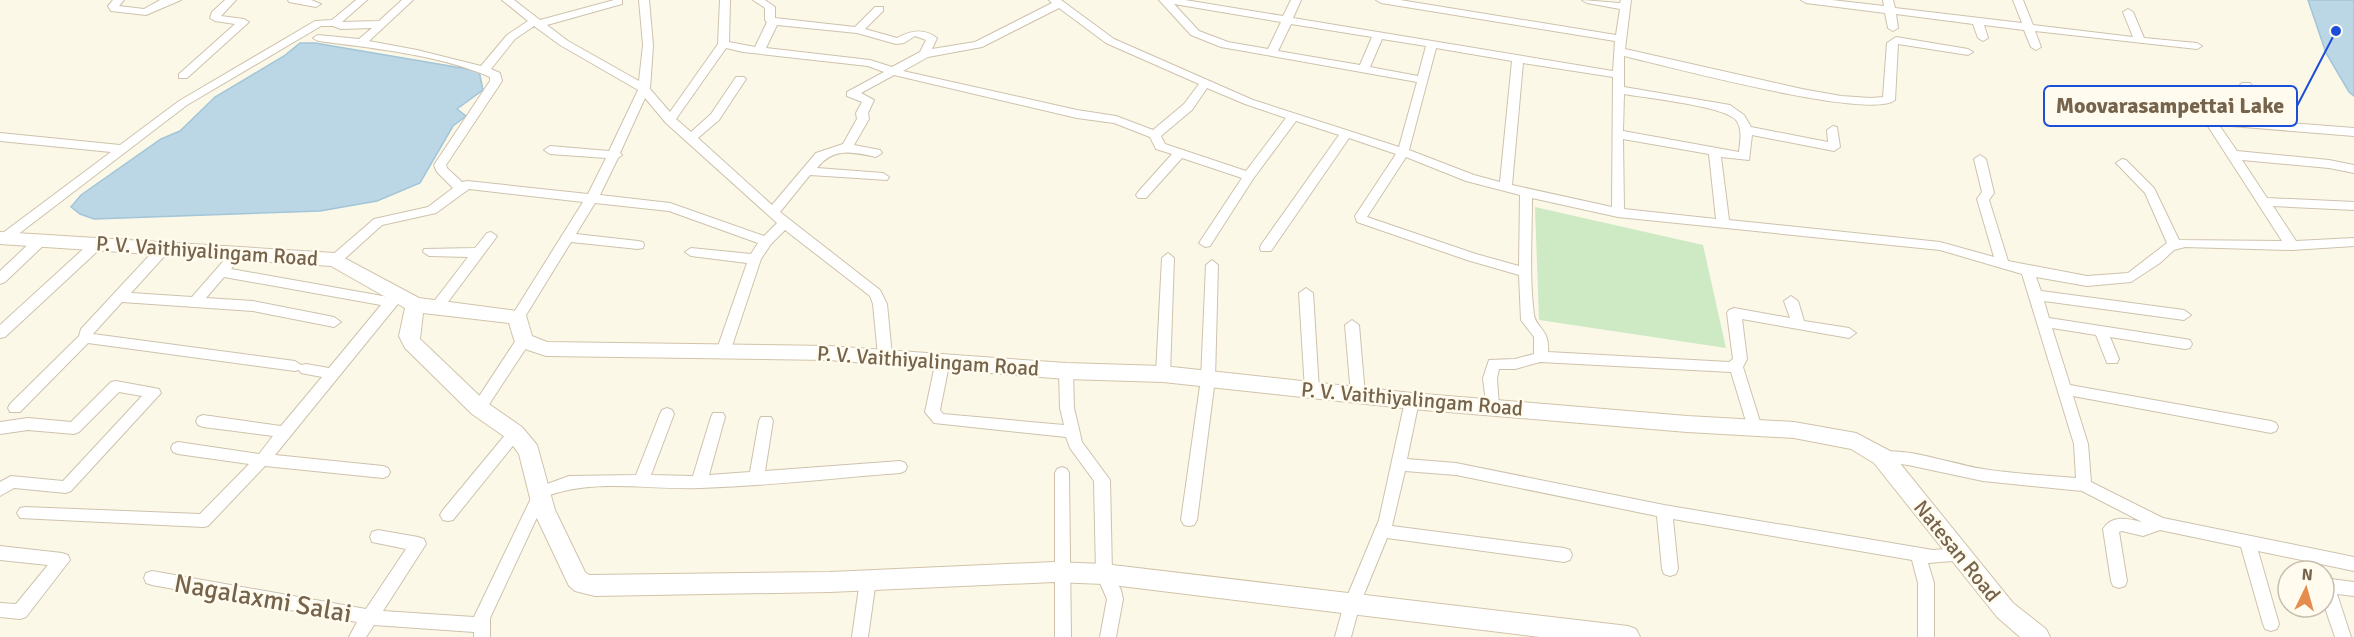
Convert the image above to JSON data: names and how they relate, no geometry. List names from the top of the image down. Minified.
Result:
{"streets":{"street":["P. V. Vaithiyalingam Road","Natesan Road","Nagalaxmi Salai"]},"crossings":[["P. V. Vaithiyalingam Road","Natesan Road"]],"places":["Moovarasampettai Lake"],"north":"top"}
